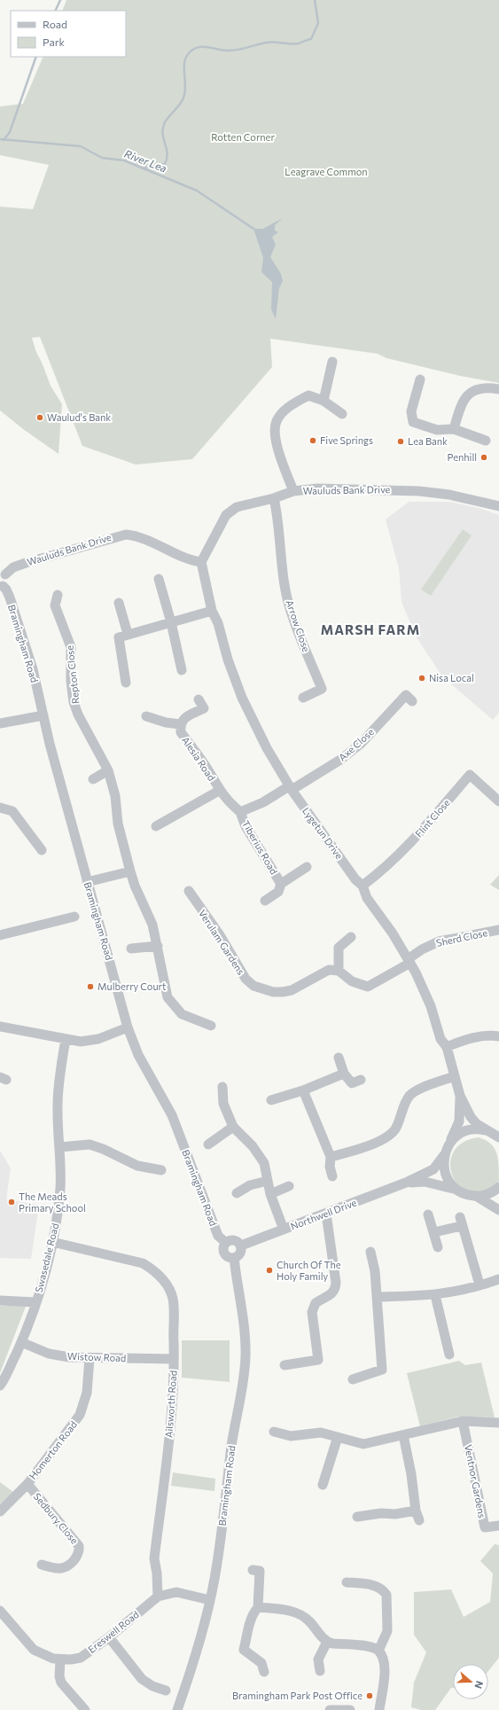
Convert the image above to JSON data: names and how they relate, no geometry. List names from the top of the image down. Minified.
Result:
{"streets":{"street":["Wauluds Bank Drive","Arrow Close","Bramingham Road","Repton Close","Axe Close","Alesia Road","Flint Close","Lygetun Drive","Tiberius Road","Sherd Close","Verulam Gardens","Northwell Drive","Swasedale Road","Wistow Road","Ailsworth Road","Homerton Road","Ventnor Gardens","Sedbury Close","Ereswell Road"]},"crossings":[["Wauluds Bank Drive","Arrow Close"],["Wauluds Bank Drive","Lygetun Drive"],["Bramingham Road","Northwell Drive"],["Axe Close","Lygetun Drive"],["Alesia Road","Tiberius Road"],["Flint Close","Lygetun Drive"],["Lygetun Drive","Sherd Close"],["Lygetun Drive","Northwell Drive"],["Swasedale Road","Wistow Road"],["Swasedale Road","Ailsworth Road"],["Wistow Road","Ailsworth Road"],["Wistow Road","Homerton Road"],["Ailsworth Road","Ereswell Road"],["Homerton Road","Sedbury Close"]],"districts":["MARSH FARM"],"water":["River Lea"],"parks":["Rotten Corner","Leagrave Common"],"places":["Waulud's Bank","Five Springs","Lea Bank","Penhill","Nisa Local","Mulberry Court","The Meads Primary School","Church Of The Holy Family","Bramingham Park Post Office"],"legend":["Road","Park"],"north":"right"}
